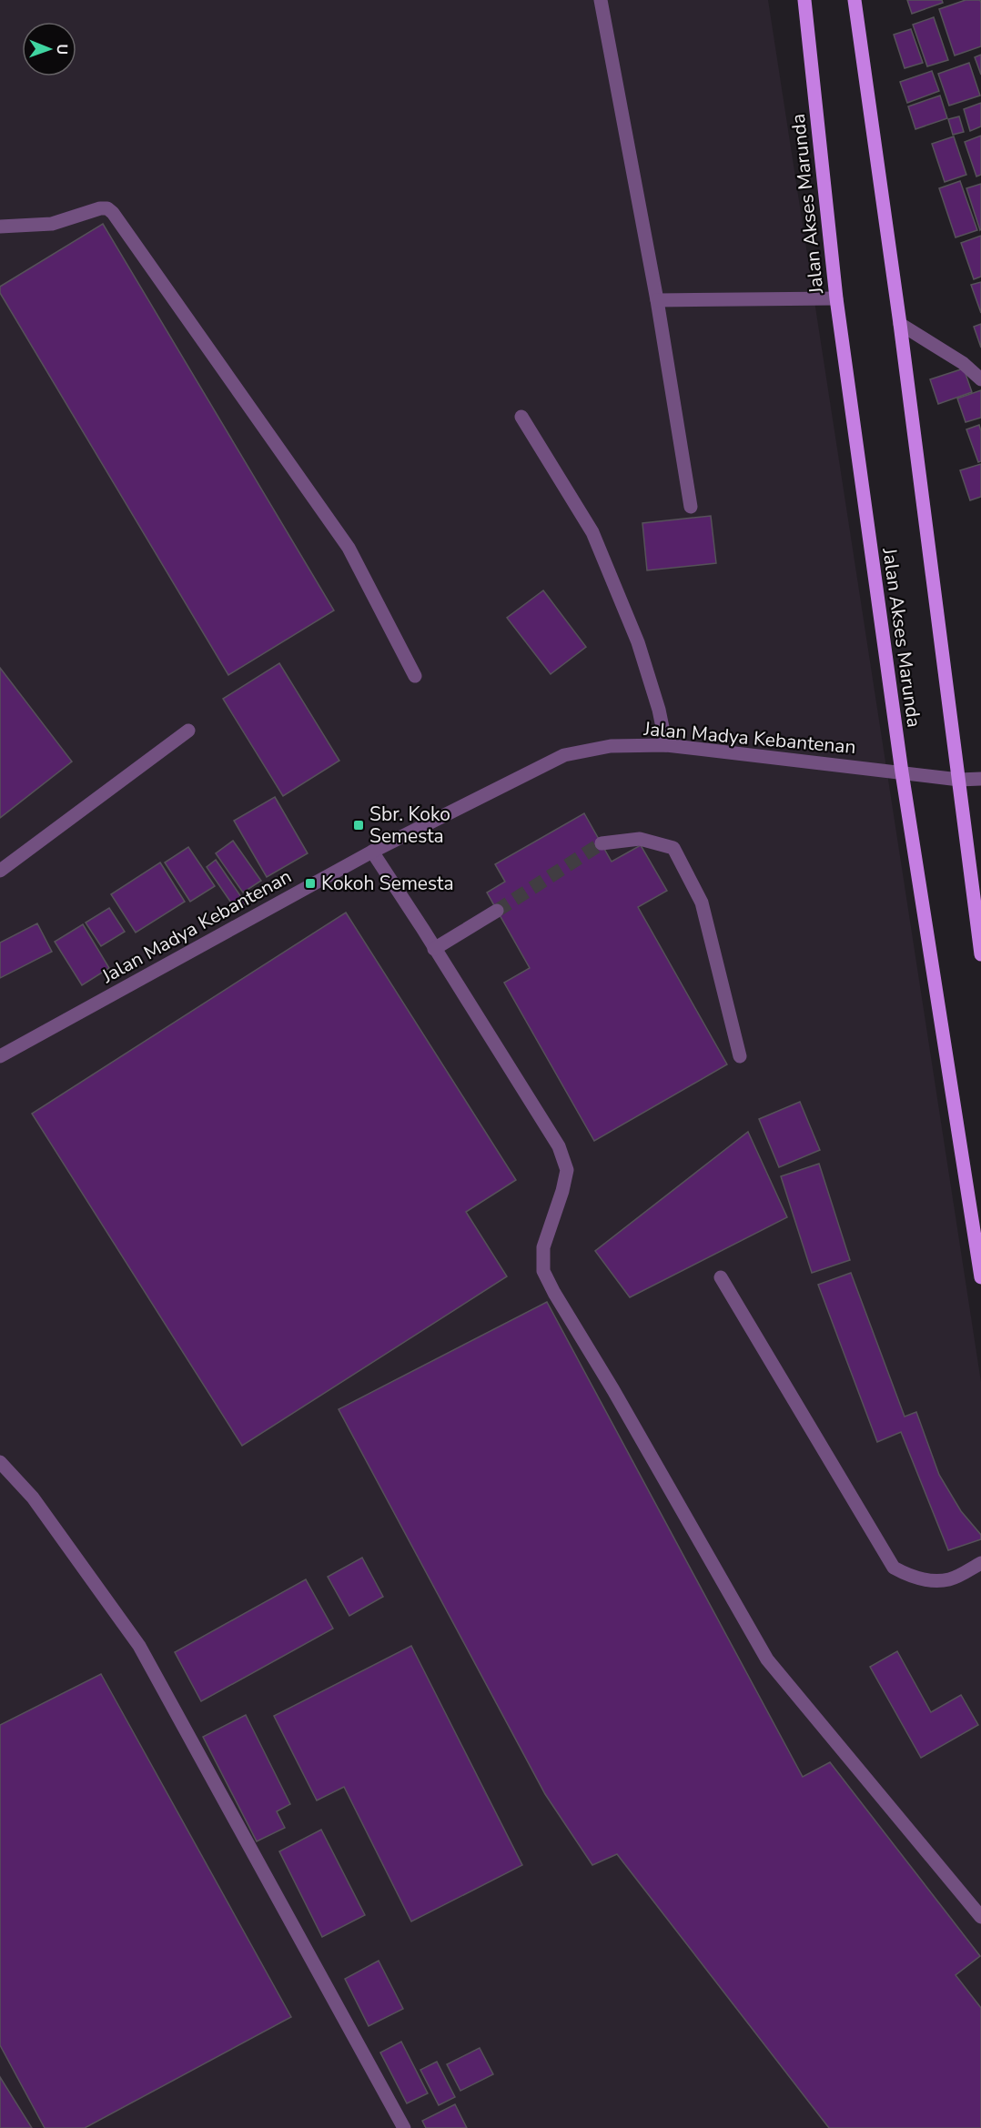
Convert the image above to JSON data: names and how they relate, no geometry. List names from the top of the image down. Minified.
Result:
{"streets":{"main road":["Jalan Akses Marunda"],"street":["Jalan Madya Kebantenan"]},"crossings":[["Jalan Akses Marunda","Jalan Madya Kebantenan"]],"places":{"transit":["Sbr. Koko Semesta","Kokoh Semesta"]},"north":"right"}
